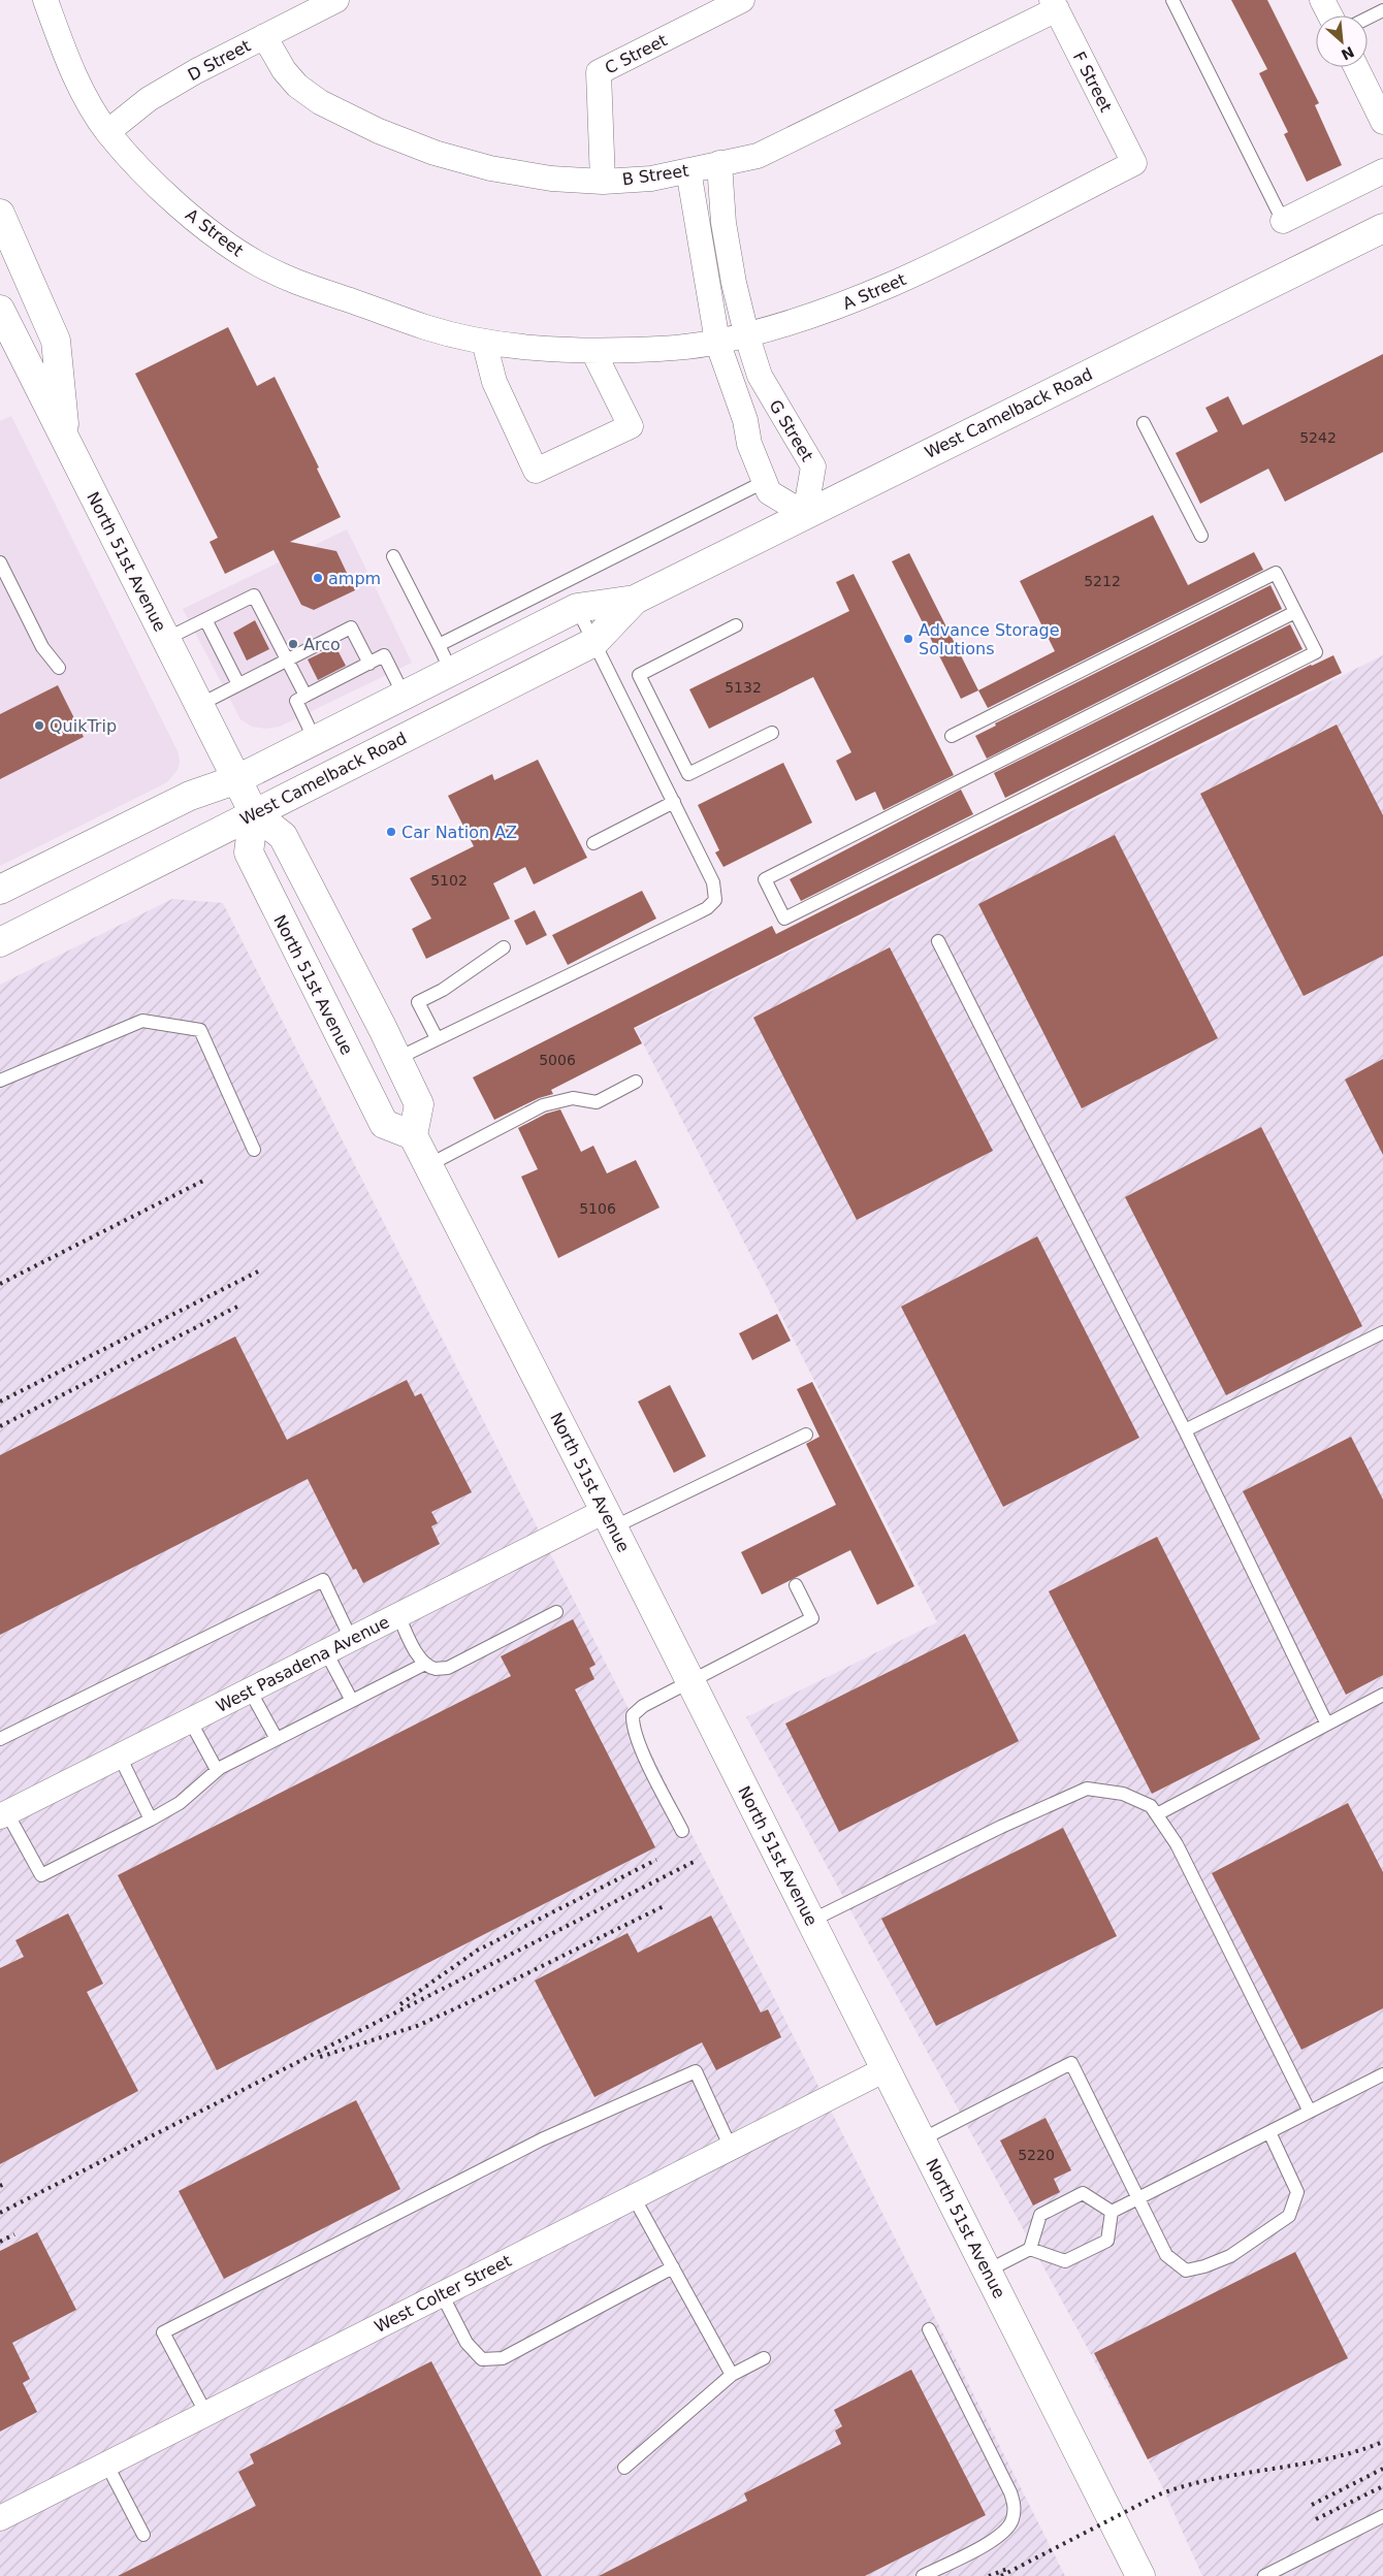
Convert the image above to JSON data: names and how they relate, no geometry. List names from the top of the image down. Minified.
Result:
{"streets":{"main road":["West Camelback Road","North 51st Avenue"],"street":["C Street","D Street","F Street","B Street","A Street","G Street","West Pasadena Avenue","West Colter Street"]},"crossings":[["C Street","B Street"],["D Street","B Street"],["D Street","A Street"],["F Street","B Street"],["F Street","A Street"],["B Street","G Street"],["A Street","G Street"],["West Camelback Road","G Street"],["West Camelback Road","North 51st Avenue"],["North 51st Avenue","West Pasadena Avenue"],["North 51st Avenue","West Colter Street"]],"places":["ampm","Advance Storage Solutions","Arco","QuikTrip","Car Nation AZ"],"house_numbers":["5242","5212","5132","5102","5006","5106","5220"],"north":"bottom right"}
